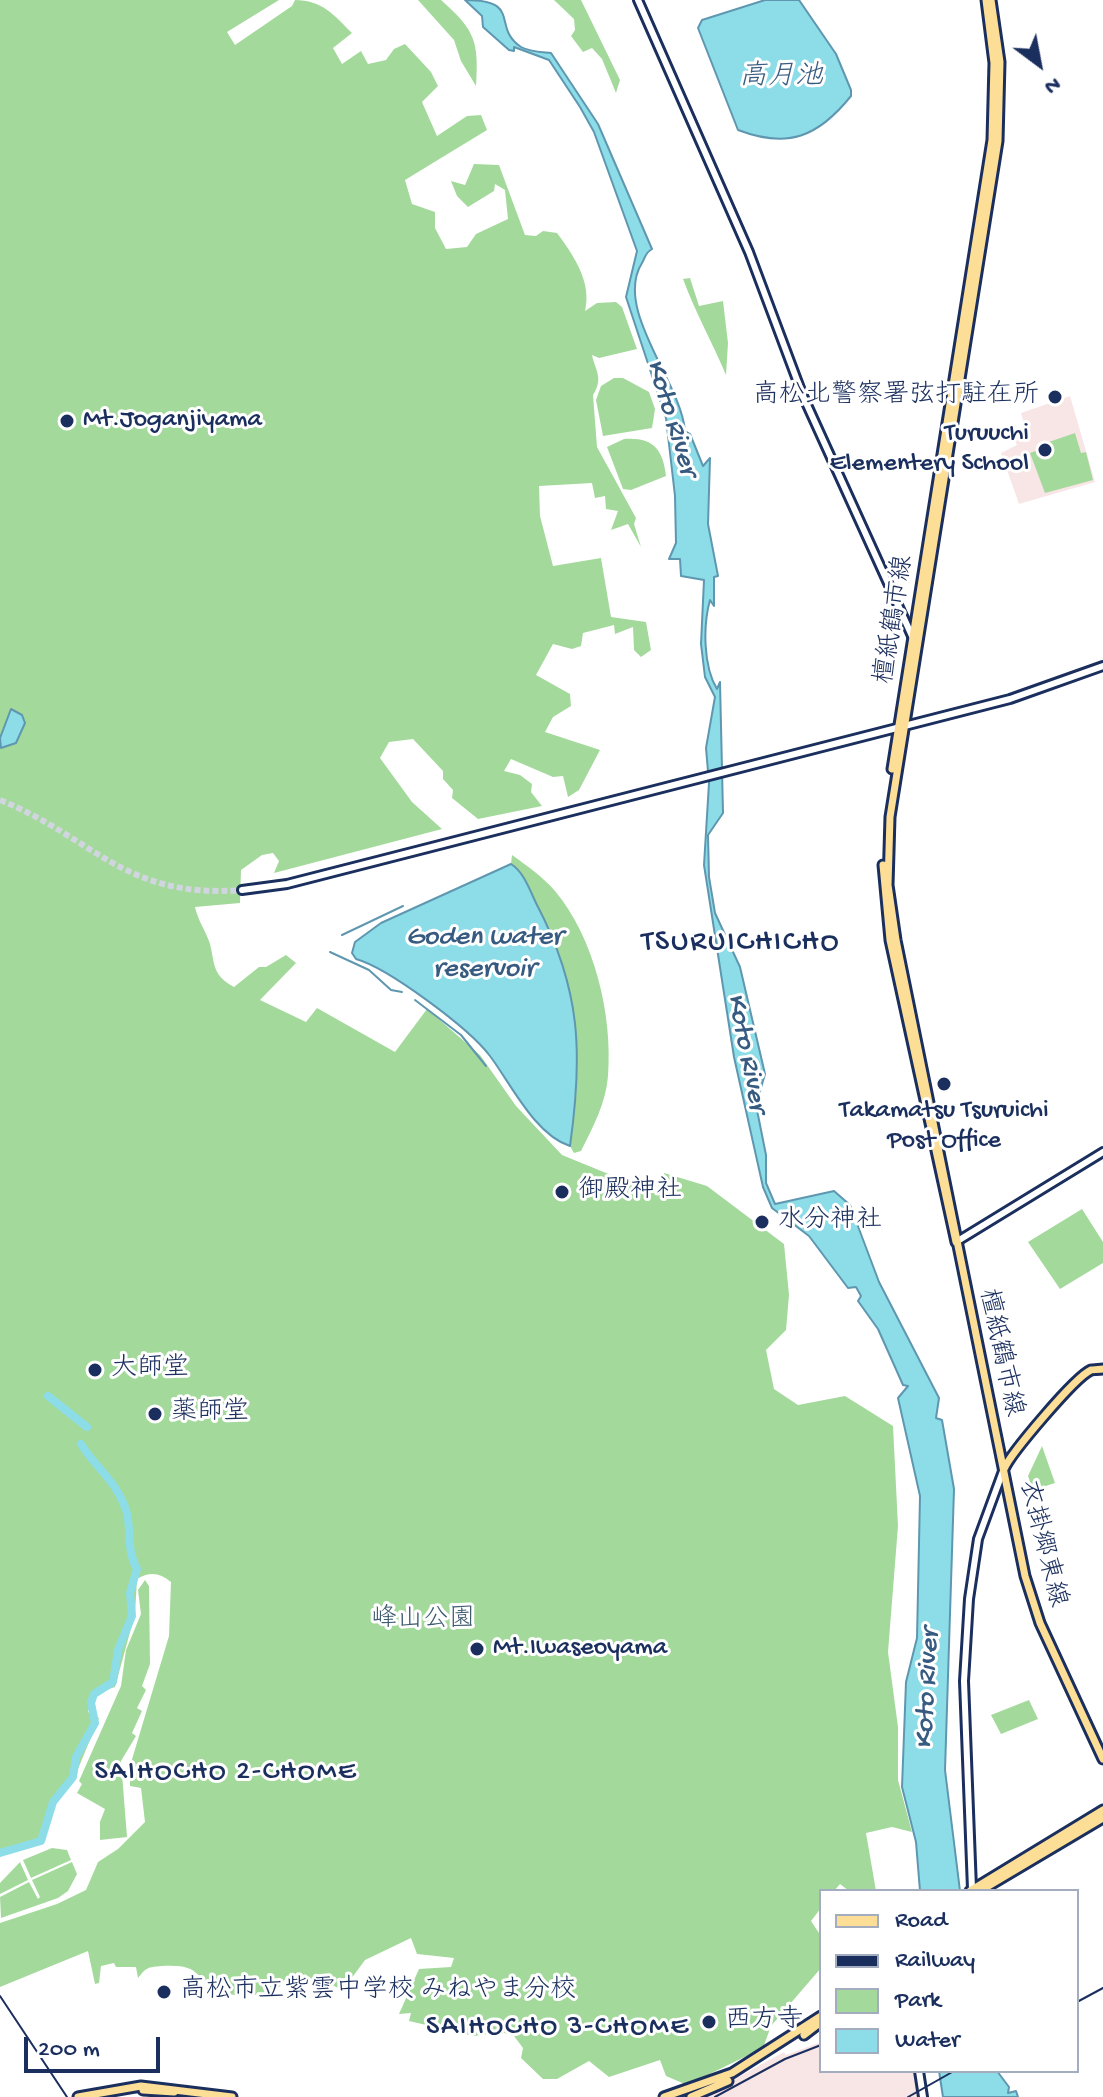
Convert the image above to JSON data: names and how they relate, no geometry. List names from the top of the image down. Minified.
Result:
{"streets":{"main road":["檀紙鶴市線","衣掛郷東線"]},"crossings":[["檀紙鶴市線","衣掛郷東線"]],"districts":["TSURUICHICHO","SAIHOCHO 2-CHOME","SAIHOCHO 3-CHOME"],"water":["高月池","Koto River","Goden water reservoir"],"parks":["峰山公園"],"places":["高松北警察署弦打駐在所","Mt.Joganjiyama","Turuuchi Elementery School","Takamatsu Tsuruichi Post Office","御殿神社","水分神社","大師堂","薬師堂","Mt.Iwaseoyama","高松市立紫雲中学校 みねやま分校","西方寺"],"legend":["Road","Railway","Park","Water"],"scale_bar":"200 m","north":"bottom right"}
